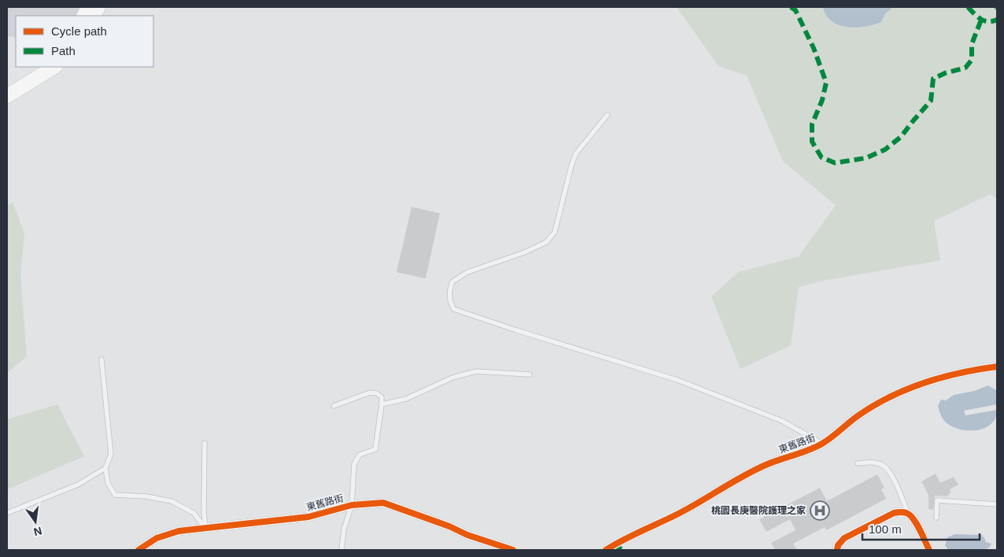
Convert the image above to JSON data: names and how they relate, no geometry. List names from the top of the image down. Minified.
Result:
{"streets":{"street":["東舊路街"]},"places":{"hospital":["桃園長庚醫院護理之家"]},"legend":["Cycle path","Path"],"scale_bar":"100 m","north":"bottom"}
